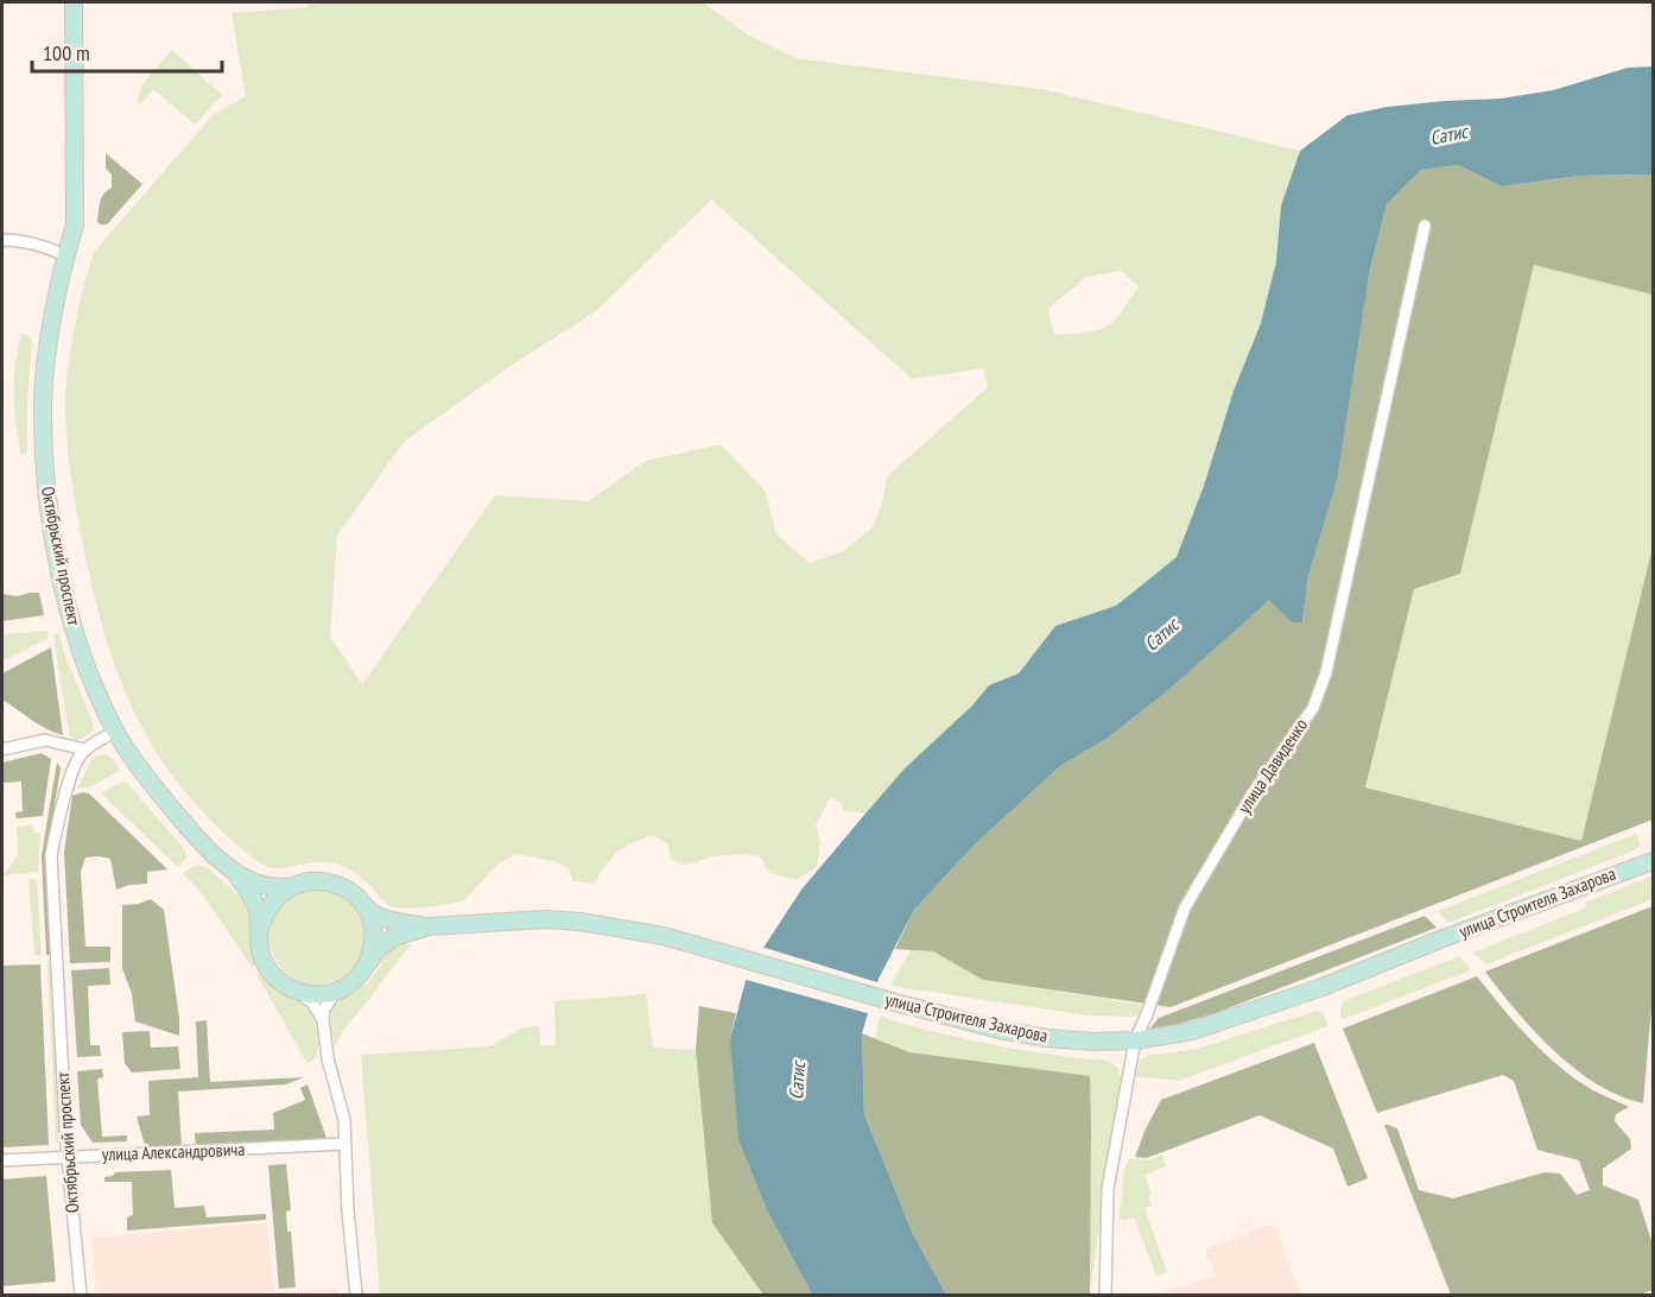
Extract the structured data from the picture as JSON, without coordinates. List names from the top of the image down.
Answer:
{
  "streets": {
    "street": [
      "Октябрьский проспект",
      "улица Давиденко",
      "улица Строителя Захарова",
      "улица Александровича"
    ]
  },
  "crossings": [
    ["Октябрьский проспект", "улица Александровича"],
    ["улица Давиденко", "улица Строителя Захарова"]
  ],
  "water": ["Сатис"],
  "scale_bar": "100 m"
}
